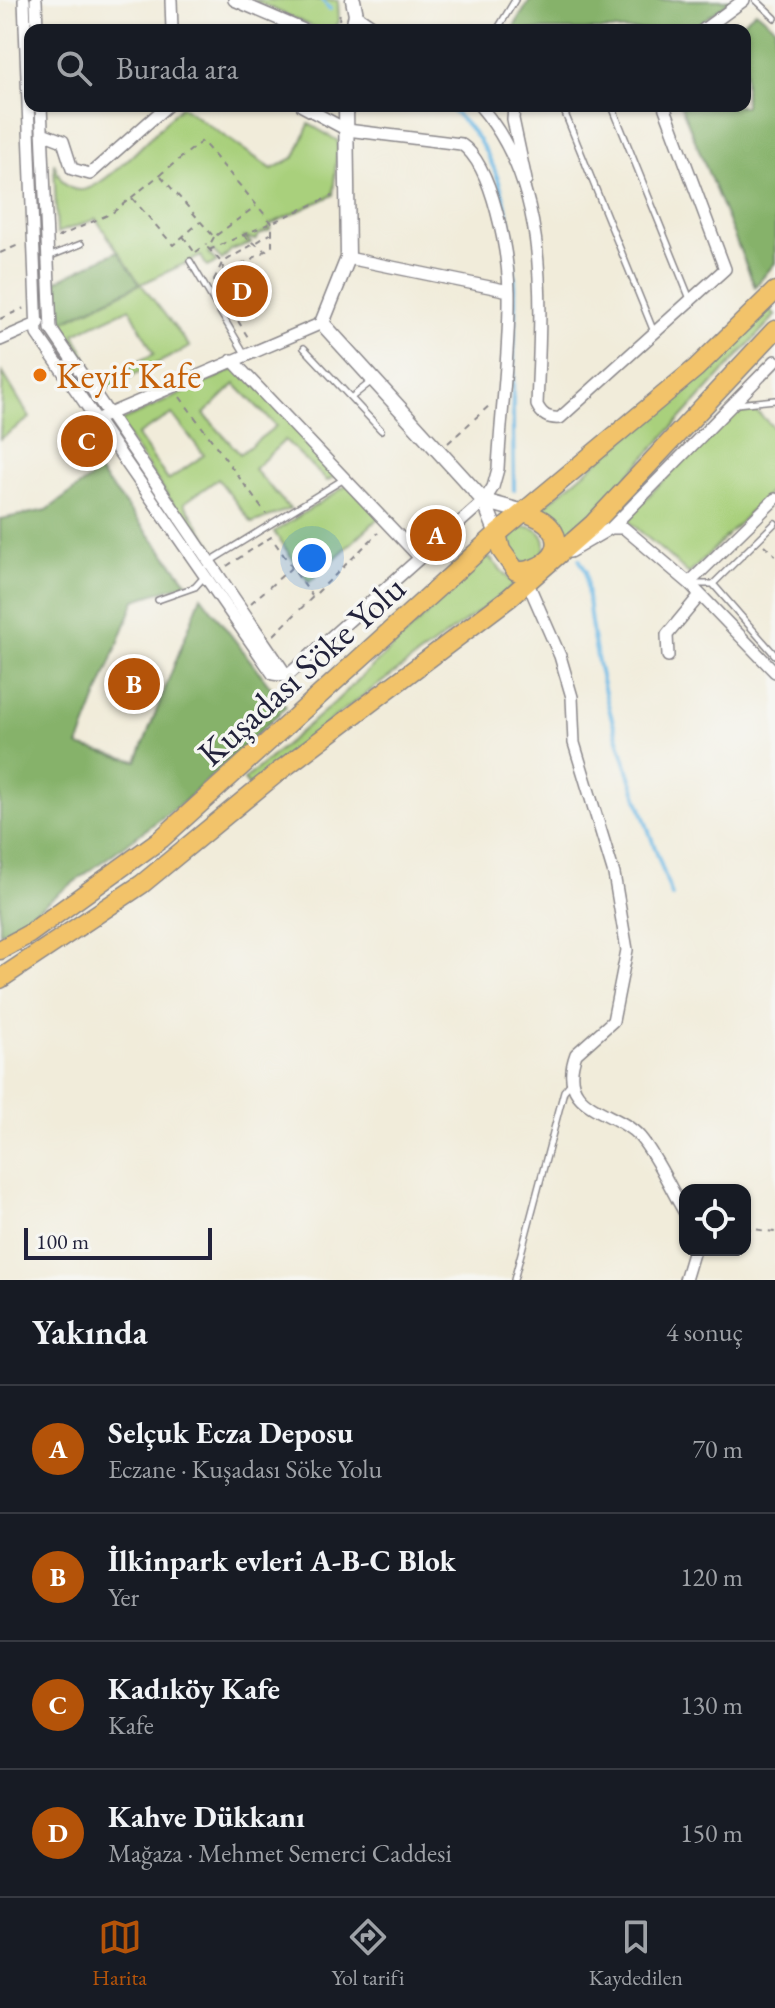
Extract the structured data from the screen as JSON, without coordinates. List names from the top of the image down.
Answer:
{
  "streets": {
    "highway": ["Kuşadası Söke Yolu"]
  },
  "places": ["Keyif Kafe"],
  "scale_bar": "100 m",
  "page": {
    "search": "Burada ara",
    "pins": [
      "D",
      "C",
      "A",
      "B"
    ],
    "scale": "100 m",
    "heading": ["Yakında", "4 sonuç"],
    "list": [
      {
        "mark": "A",
        "name": "Selçuk Ecza Deposu",
        "note": "Eczane · Kuşadası Söke Yolu",
        "value": "70 m"
      },
      {
        "mark": "B",
        "name": "İlkinpark evleri A-B-C Blok",
        "note": "Yer",
        "value": "120 m"
      },
      {
        "mark": "C",
        "name": "Kadıköy Kafe",
        "note": "Kafe",
        "value": "130 m"
      },
      {
        "mark": "D",
        "name": "Kahve Dükkanı",
        "note": "Mağaza · Mehmet Semerci Caddesi",
        "value": "150 m"
      }
    ],
    "nav": ["Harita", "Yol tarifi", "Kaydedilen"]
  }
}
